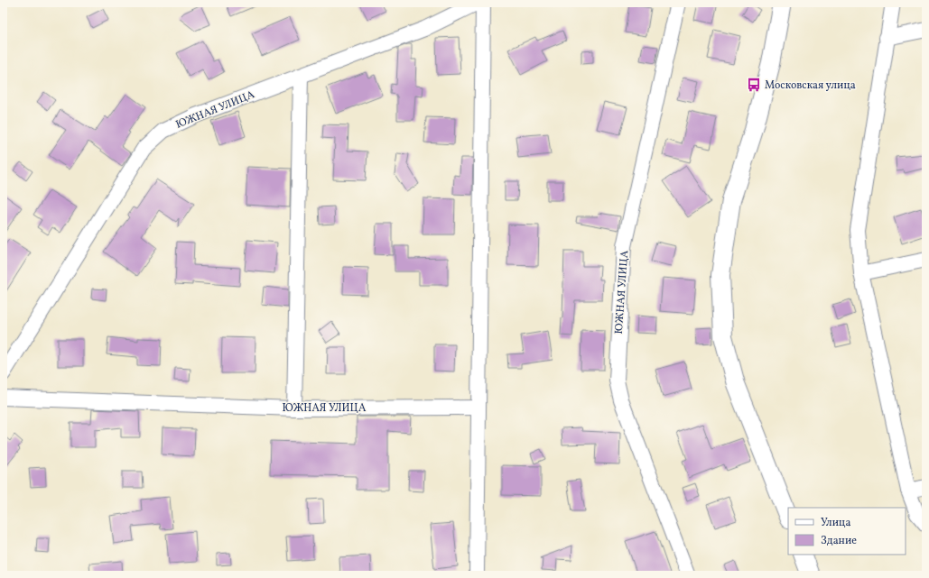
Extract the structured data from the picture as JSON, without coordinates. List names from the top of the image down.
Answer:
{
  "streets": {
    "street": ["ЮЖНАЯ УЛИЦА"]
  },
  "places": {
    "bus stop": ["Московская улица"]
  },
  "legend": ["Улица", "Здание"]
}
